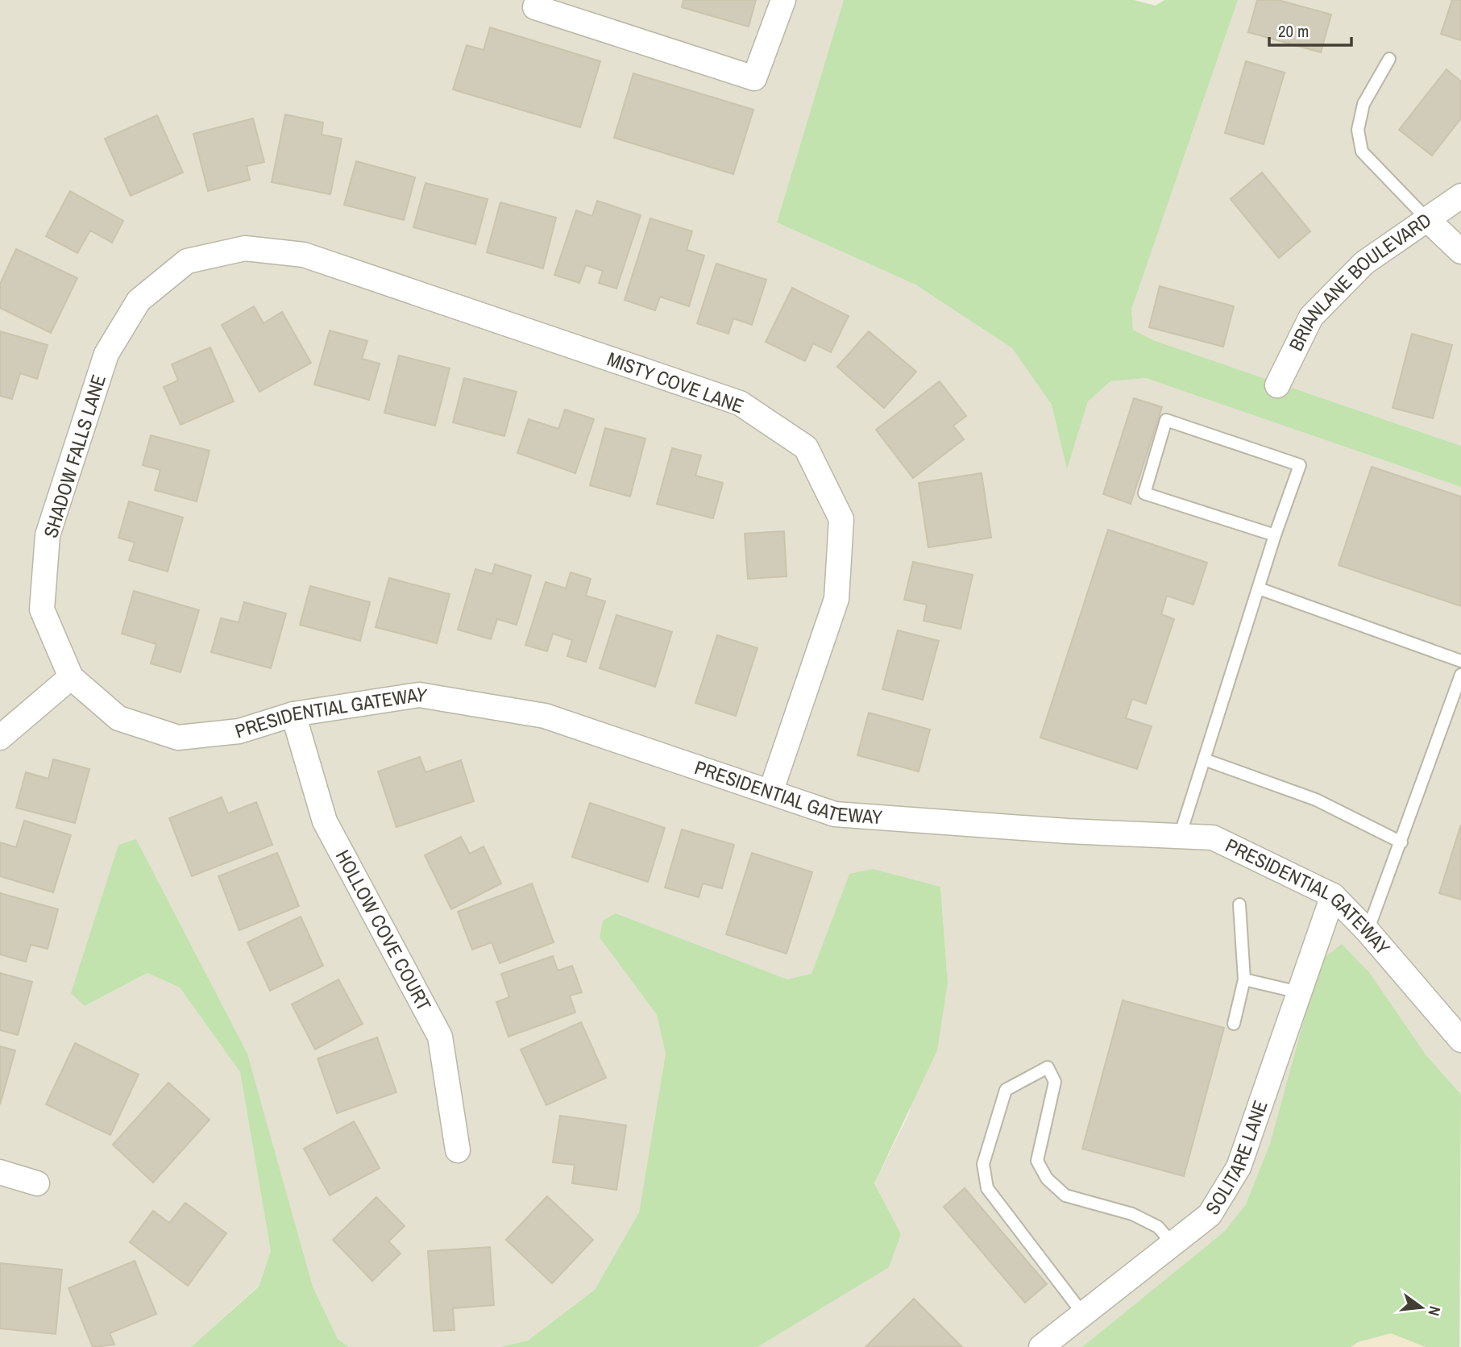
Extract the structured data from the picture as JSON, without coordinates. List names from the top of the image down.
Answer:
{
  "streets": {
    "street": [
      "BRIANLANE BOULEVARD",
      "MISTY COVE LANE",
      "SHADOW FALLS LANE",
      "PRESIDENTIAL GATEWAY",
      "HOLLOW COVE COURT",
      "SOLITARE LANE"
    ]
  },
  "crossings": [
    ["MISTY COVE LANE", "SHADOW FALLS LANE"],
    ["MISTY COVE LANE", "PRESIDENTIAL GATEWAY"],
    ["SHADOW FALLS LANE", "PRESIDENTIAL GATEWAY"],
    ["PRESIDENTIAL GATEWAY", "HOLLOW COVE COURT"],
    ["PRESIDENTIAL GATEWAY", "SOLITARE LANE"]
  ],
  "scale_bar": "20 m",
  "north": "right"
}
